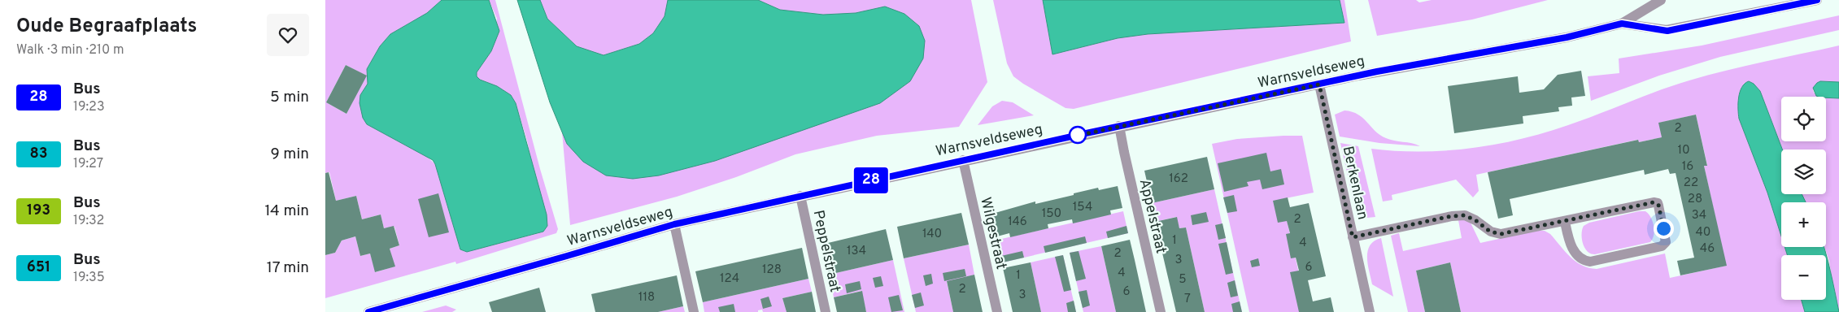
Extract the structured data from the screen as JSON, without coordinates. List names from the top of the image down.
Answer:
{
  "streets": {
    "street": [
      "Warnsveldseweg",
      "Berkenlaan",
      "Appelstraat",
      "Wilgestraat",
      "Peppelstraat"
    ]
  },
  "crossings": [
    ["Warnsveldseweg", "Berkenlaan"],
    ["Warnsveldseweg", "Appelstraat"],
    ["Warnsveldseweg", "Wilgestraat"],
    ["Warnsveldseweg", "Peppelstraat"]
  ],
  "lines": ["bus line 28"],
  "house_numbers": [
    "2",
    "10",
    "16",
    "162",
    "22",
    "28",
    "154",
    "150",
    "34",
    "2",
    "146",
    "40",
    "140",
    "1",
    "4",
    "46",
    "134",
    "2",
    "3",
    "6",
    "128",
    "4",
    "1",
    "124",
    "5",
    "2",
    "6",
    "3",
    "118",
    "7"
  ],
  "page": {
    "heading": ["Oude Begraafplaats", "Walk · 3 min · 210 m"],
    "on_map": "28",
    "list": [
      {
        "mark": "28",
        "name": "Bus",
        "note": "19:23",
        "value": "5 min"
      },
      {
        "mark": "83",
        "name": "Bus",
        "note": "19:27",
        "value": "9 min"
      },
      {
        "mark": "193",
        "name": "Bus",
        "note": "19:32",
        "value": "14 min"
      },
      {
        "mark": "651",
        "name": "Bus",
        "note": "19:35",
        "value": "17 min"
      }
    ],
    "map_buttons": ["+", "−"]
  }
}
